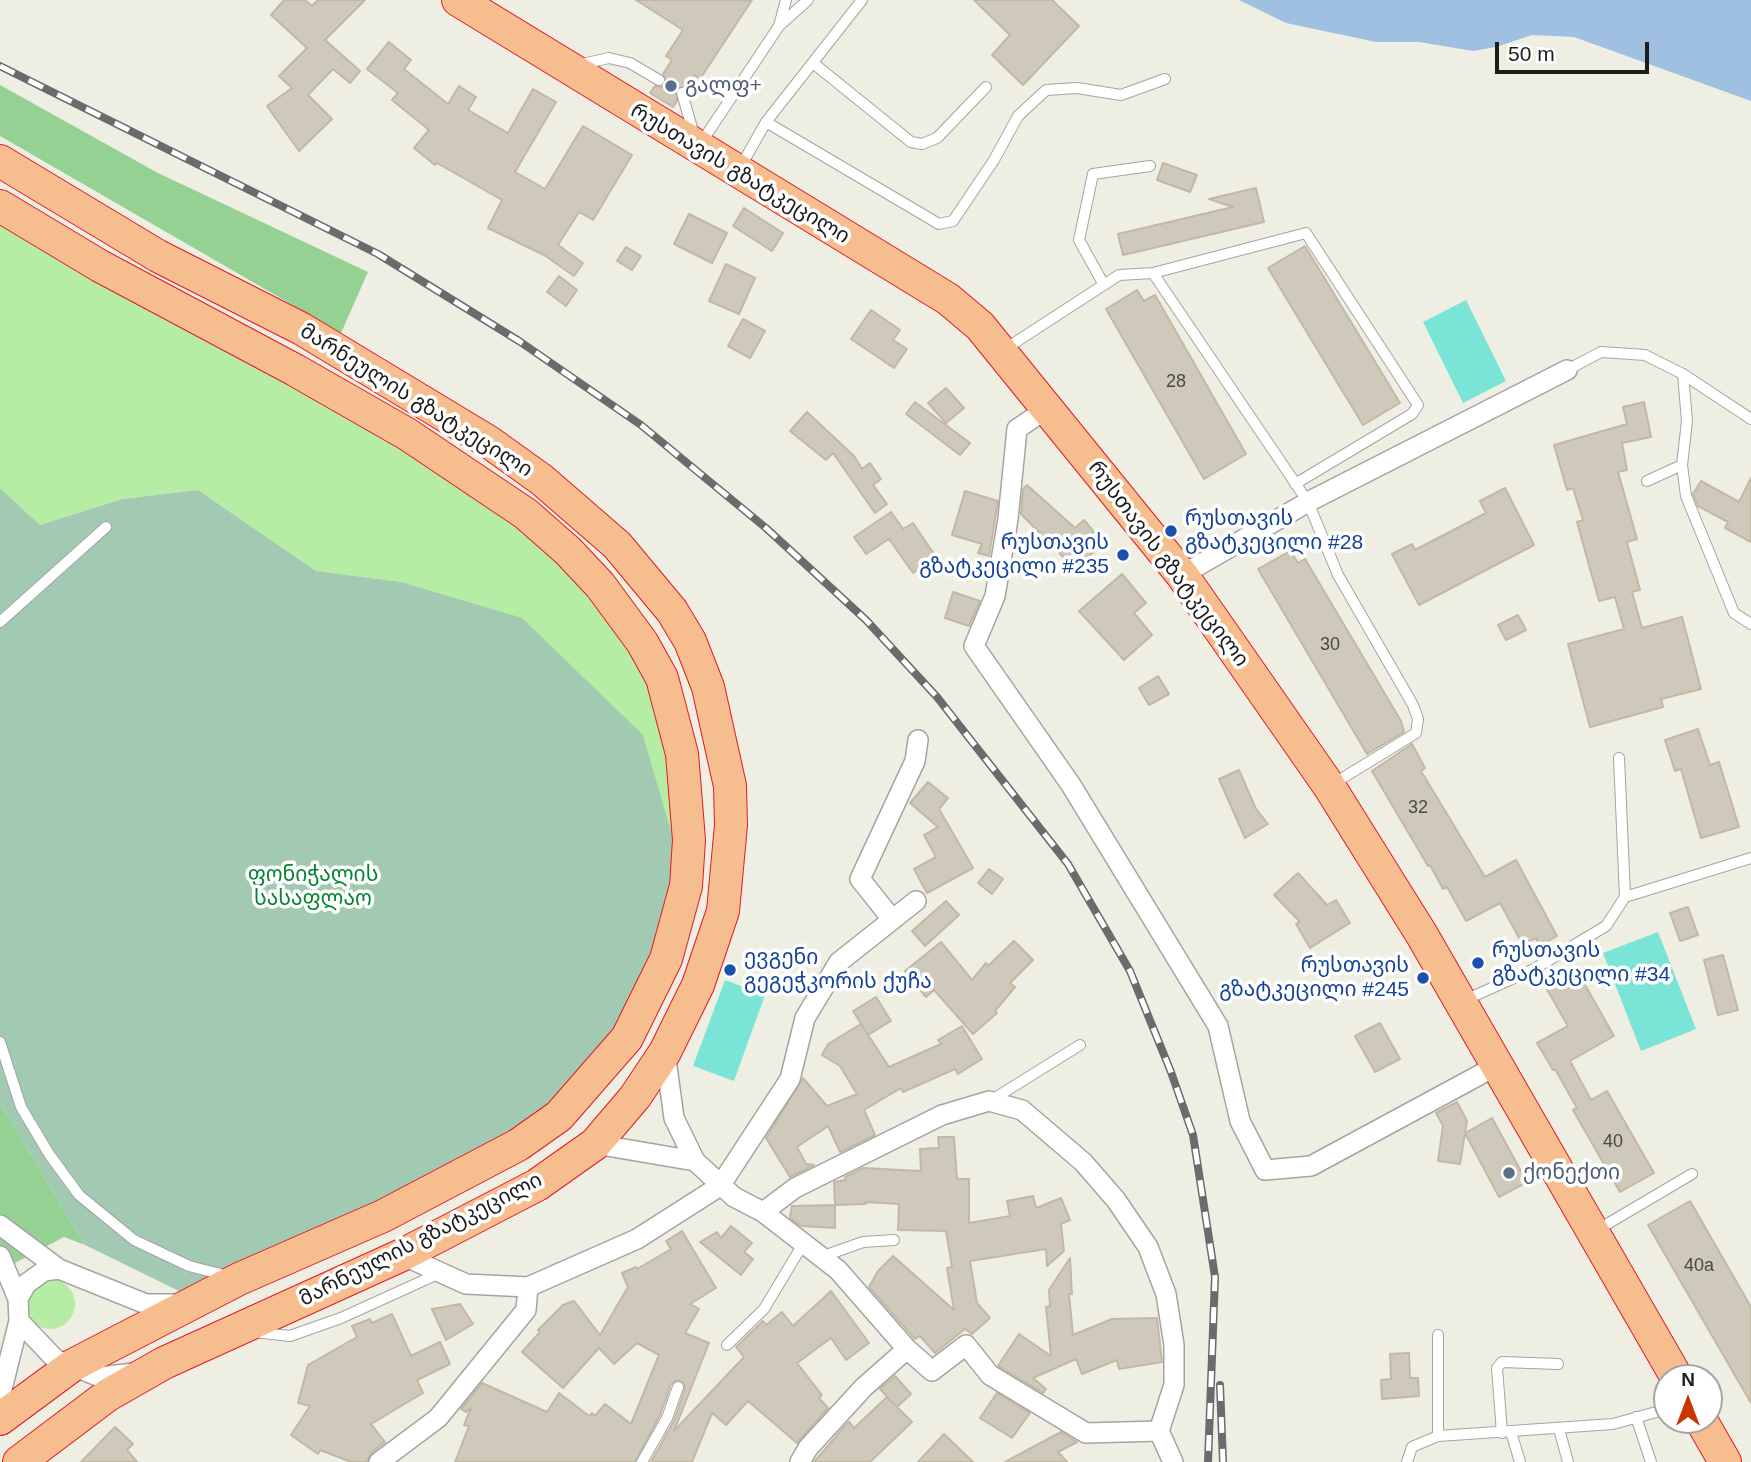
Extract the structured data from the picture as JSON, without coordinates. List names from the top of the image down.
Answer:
{
  "streets": {
    "highway": ["რუსთავის გზატკეცილი", "მარნეულის გზატკეცილი"]
  },
  "parks": ["ფონიჭალის სასაფლაო"],
  "places": [
    "გალფ+",
    "რუსთავის გზატკეცილი #28",
    "რუსთავის გზატკეცილი #235",
    "რუსთავის გზატკეცილი #34",
    "ევგენი გეგეჭკორის ქუჩა",
    "რუსთავის გზატკეცილი #245",
    "ქონექთი"
  ],
  "house_numbers": [
    "28",
    "30",
    "32",
    "40",
    "40a"
  ],
  "scale_bar": "50 m",
  "north": "top"
}
